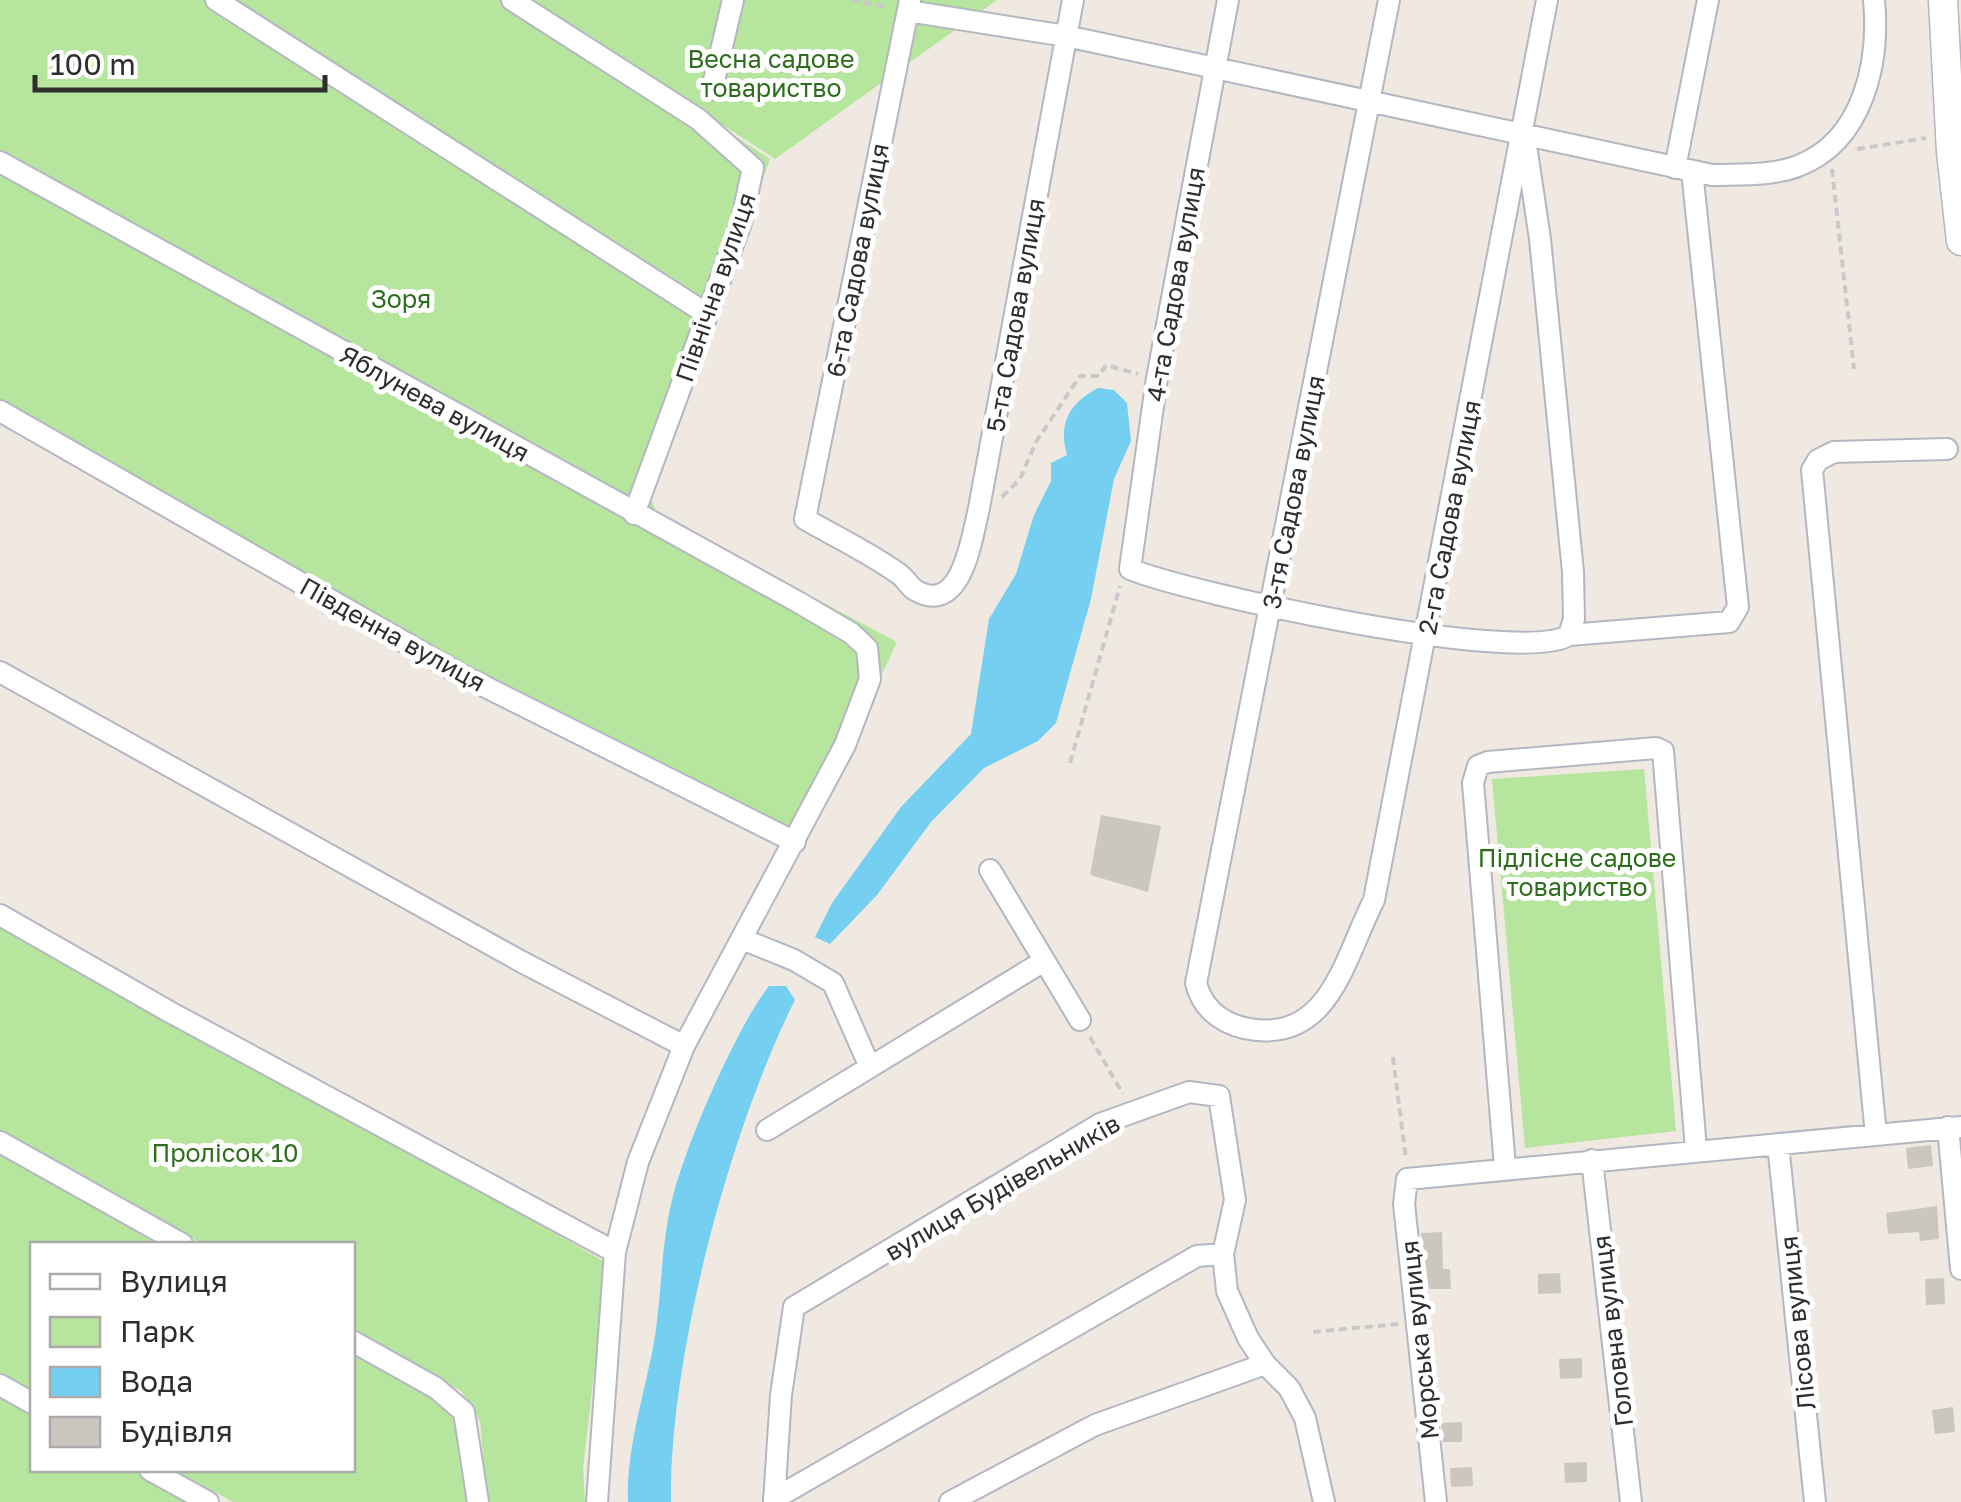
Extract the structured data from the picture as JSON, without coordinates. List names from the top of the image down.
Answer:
{
  "streets": {
    "street": [
      "6-та Садова вулиця",
      "4-та Садова вулиця",
      "Північна вулиця",
      "5-та Садова вулиця",
      "Яблунева вулиця",
      "3-тя Садова вулиця",
      "2-га Садова вулиця",
      "Південна вулиця",
      "вулиця Будівельників",
      "Лісова вулиця",
      "Головна вулиця",
      "Морська вулиця"
    ]
  },
  "crossings": [
    ["6-та Садова вулиця", "5-та Садова вулиця"],
    ["Північна вулиця", "Яблунева вулиця"],
    ["Яблунева вулиця", "Південна вулиця"],
    ["3-тя Садова вулиця", "2-га Садова вулиця"]
  ],
  "parks": [
    "Весна садове товариство",
    "Зоря",
    "Підлісне садове товариство",
    "Пролісок 10"
  ],
  "legend": [
    "Вулиця",
    "Парк",
    "Вода",
    "Будівля"
  ],
  "scale_bar": "100 m"
}
